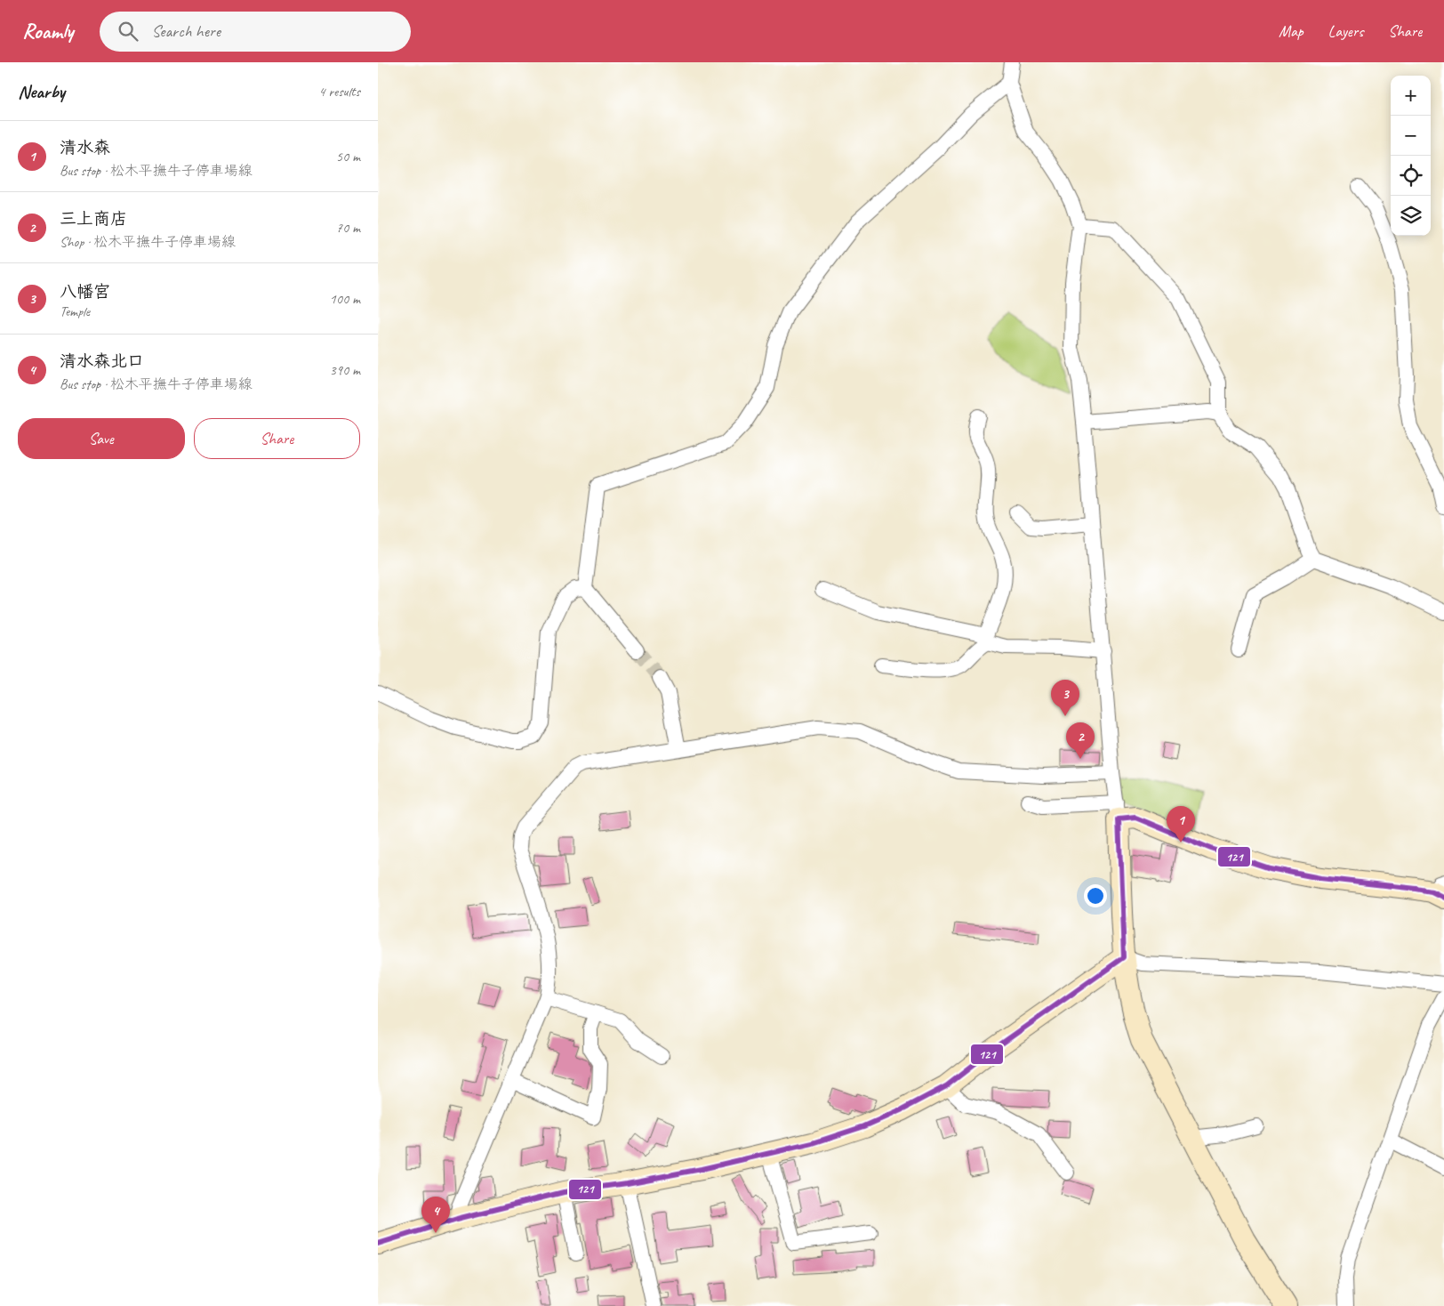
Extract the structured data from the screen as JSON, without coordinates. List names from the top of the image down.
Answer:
{
  "lines": ["transit line 121"],
  "page": {
    "header": "Roamly",
    "search": "Search here",
    "nav": ["Map", "Layers", "Share"],
    "heading": ["Nearby", "4 results"],
    "map_buttons": ["+", "−"],
    "list": [
      {
        "mark": "1",
        "name": "清水森",
        "note": "Bus stop · 松木平撫牛子停車場線",
        "value": "50 m"
      },
      {
        "mark": "2",
        "name": "三上商店",
        "note": "Shop · 松木平撫牛子停車場線",
        "value": "70 m"
      },
      {
        "mark": "3",
        "name": "八幡宮",
        "note": "Temple",
        "value": "100 m"
      },
      {
        "mark": "4",
        "name": "清水森北口",
        "note": "Bus stop · 松木平撫牛子停車場線",
        "value": "390 m"
      }
    ],
    "buttons": ["Save", "Share"],
    "pins": [
      "3",
      "2",
      "1",
      "4"
    ]
  }
}
